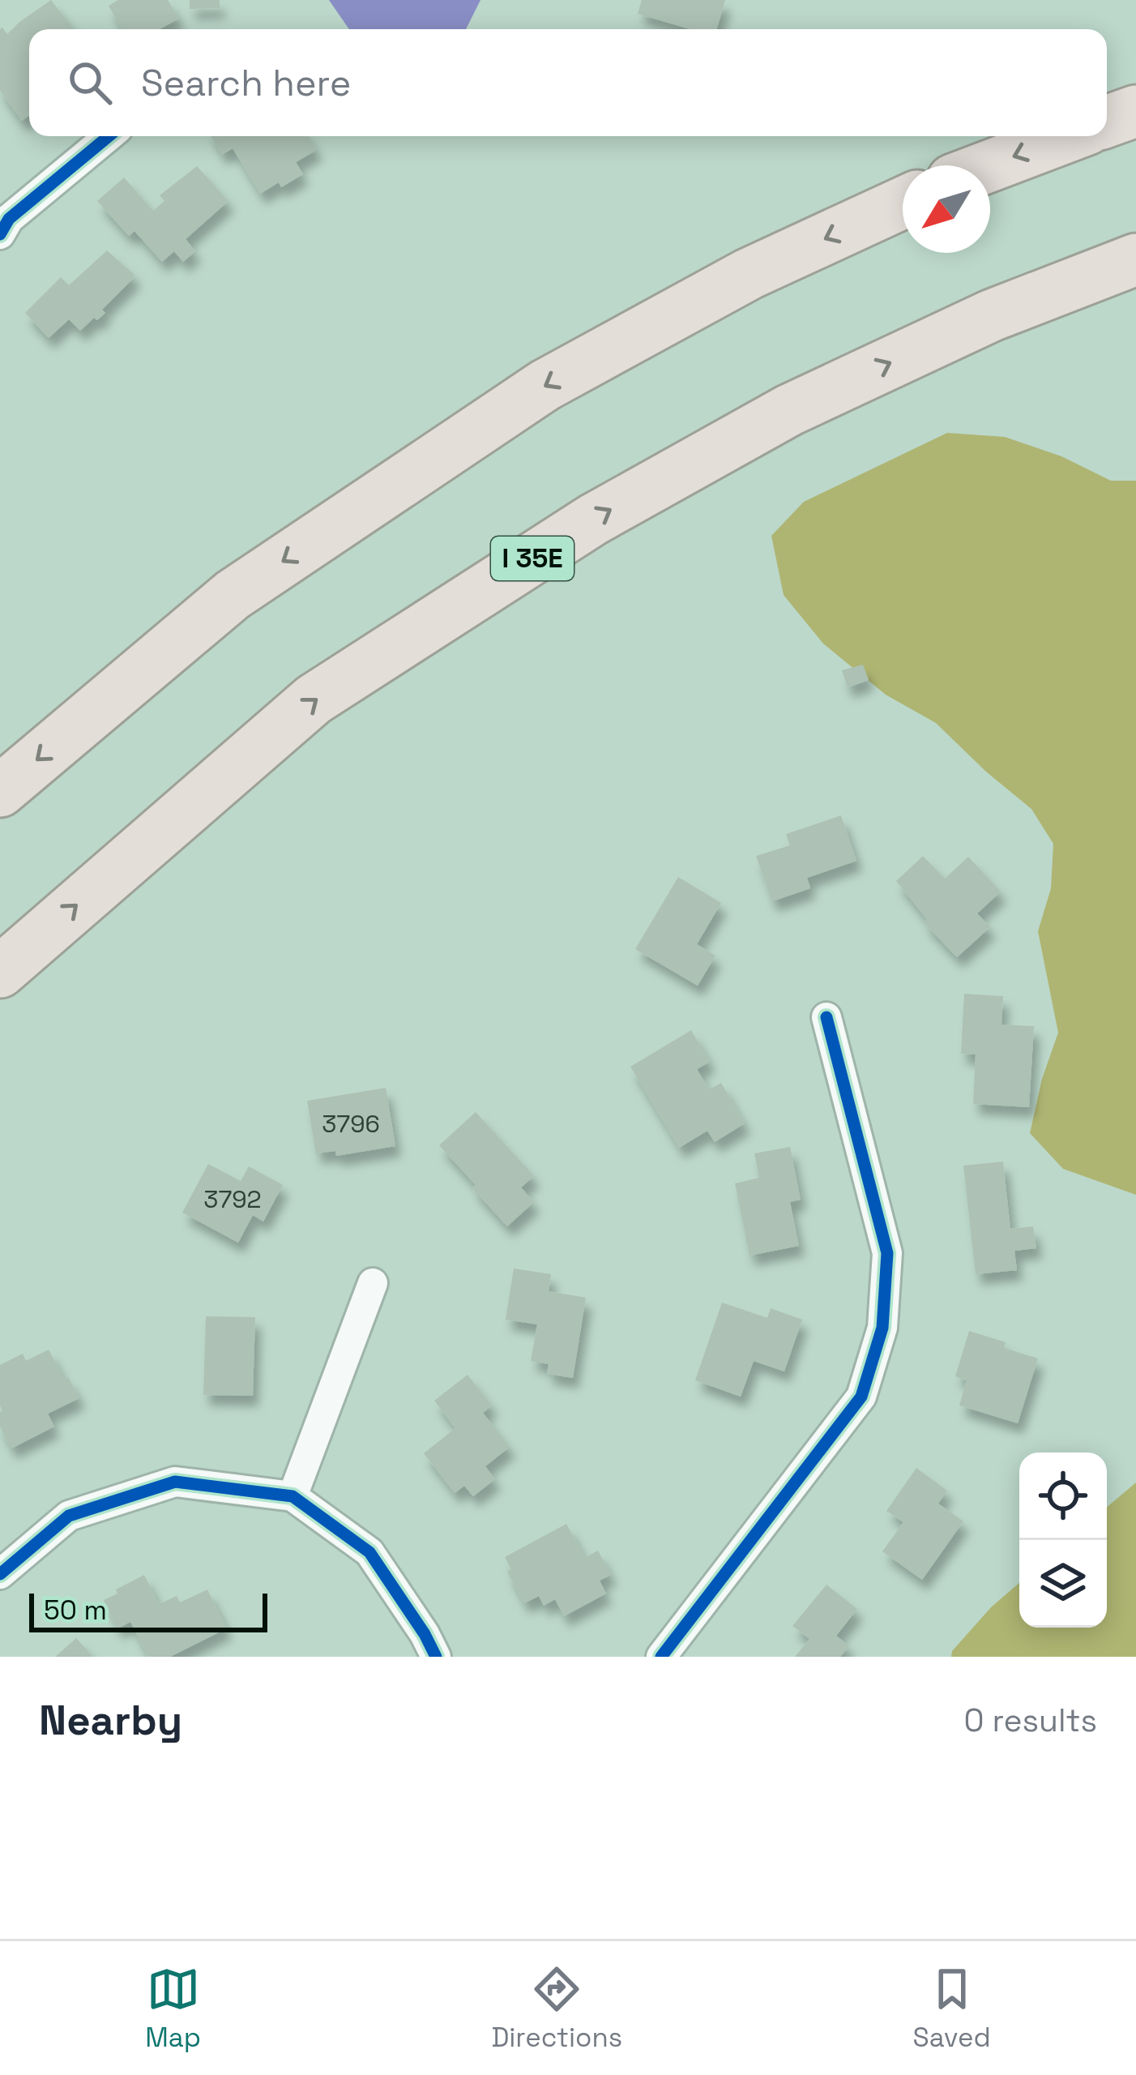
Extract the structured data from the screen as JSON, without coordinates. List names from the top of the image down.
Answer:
{
  "streets": {
    "highway": ["I 35E"]
  },
  "house_numbers": ["3796", "3792"],
  "scale_bar": "50 m",
  "north": "bottom left",
  "page": {
    "search": "Search here",
    "scale": "50 m",
    "heading": ["Nearby", "0 results"],
    "nav": ["Map", "Directions", "Saved"]
  }
}
